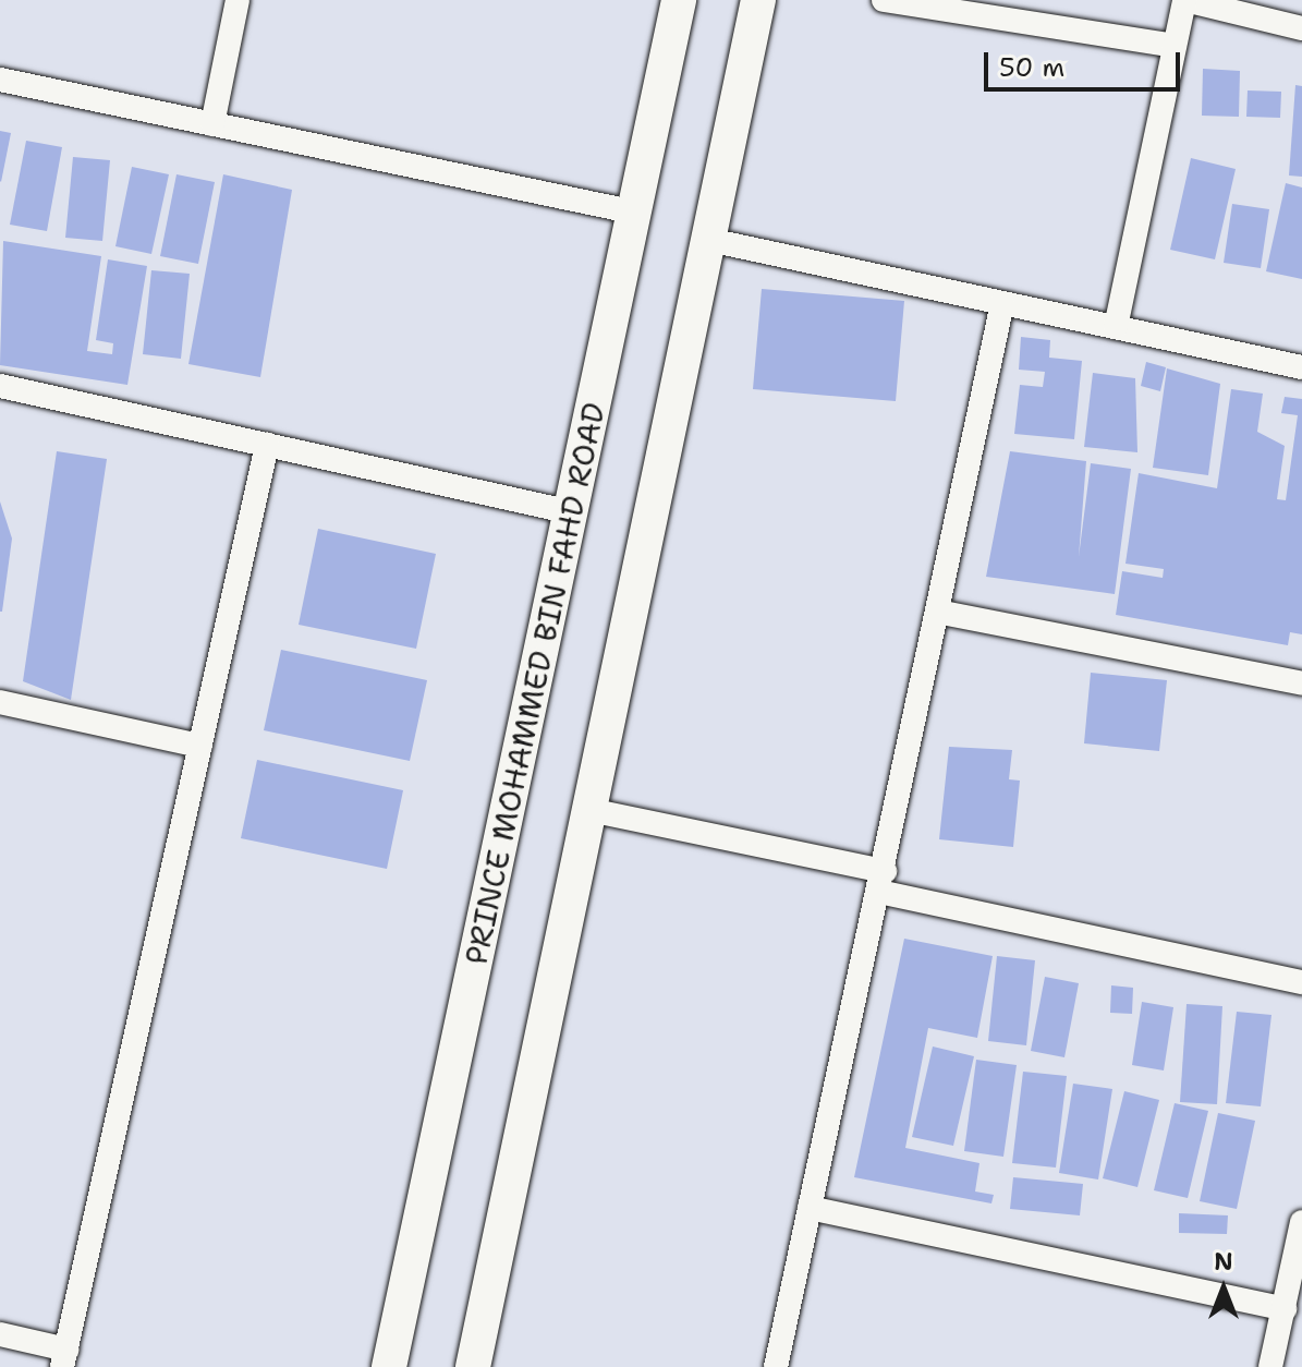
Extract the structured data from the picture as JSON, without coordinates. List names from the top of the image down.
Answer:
{
  "streets": {
    "street": ["PRINCE MOHAMMED BIN FAHD ROAD"]
  },
  "scale_bar": "50 m",
  "north": "top"
}
